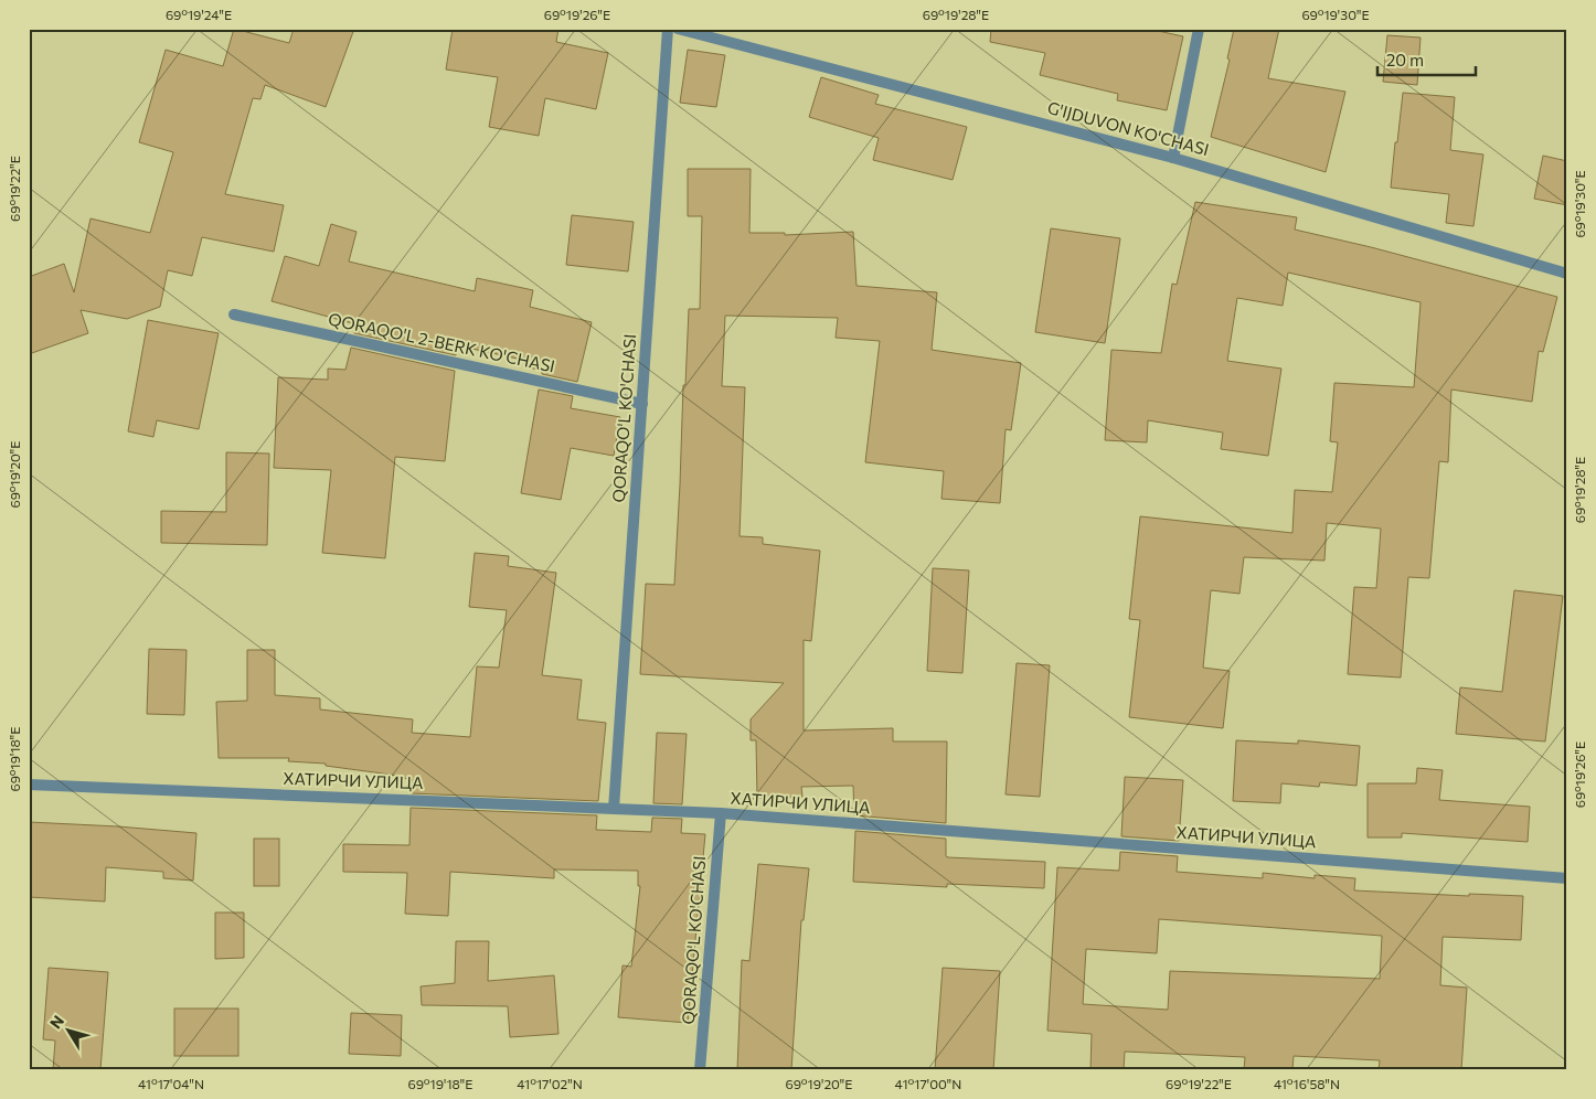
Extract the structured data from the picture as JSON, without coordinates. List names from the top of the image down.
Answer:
{
  "streets": {
    "street": [
      "G'IJDUVON KO'CHASI",
      "QORAQO'L 2-BERK KO'CHASI",
      "QORAQO'L KO'CHASI",
      "ХАТИРЧИ УЛИЦА"
    ]
  },
  "crossings": [
    ["QORAQO'L 2-BERK KO'CHASI", "QORAQO'L KO'CHASI"],
    ["QORAQO'L KO'CHASI", "ХАТИРЧИ УЛИЦА"]
  ],
  "scale_bar": "20 m",
  "north": "top left",
  "coordinates": [
    "69°19'24\"E",
    "69°19'26\"E",
    "69°19'28\"E",
    "69°19'30\"E",
    "69°19'22\"E",
    "69°19'20\"E",
    "69°19'18\"E",
    "41°17'04\"N",
    "41°17'02\"N",
    "41°17'00\"N",
    "41°16'58\"N"
  ]
}
